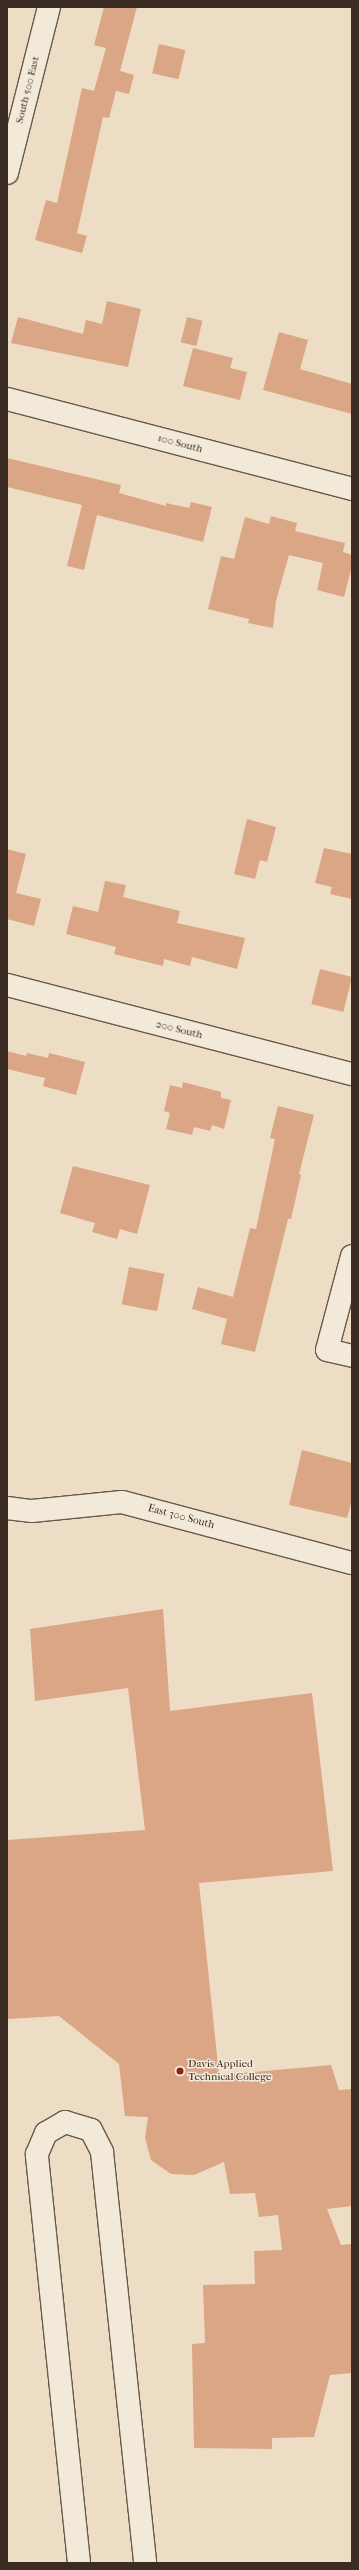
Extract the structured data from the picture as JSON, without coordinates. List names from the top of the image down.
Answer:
{
  "streets": {
    "street": [
      "South 500 East",
      "100 South",
      "200 South",
      "East 300 South"
    ]
  },
  "places": ["Davis Applied Technical College"]
}
